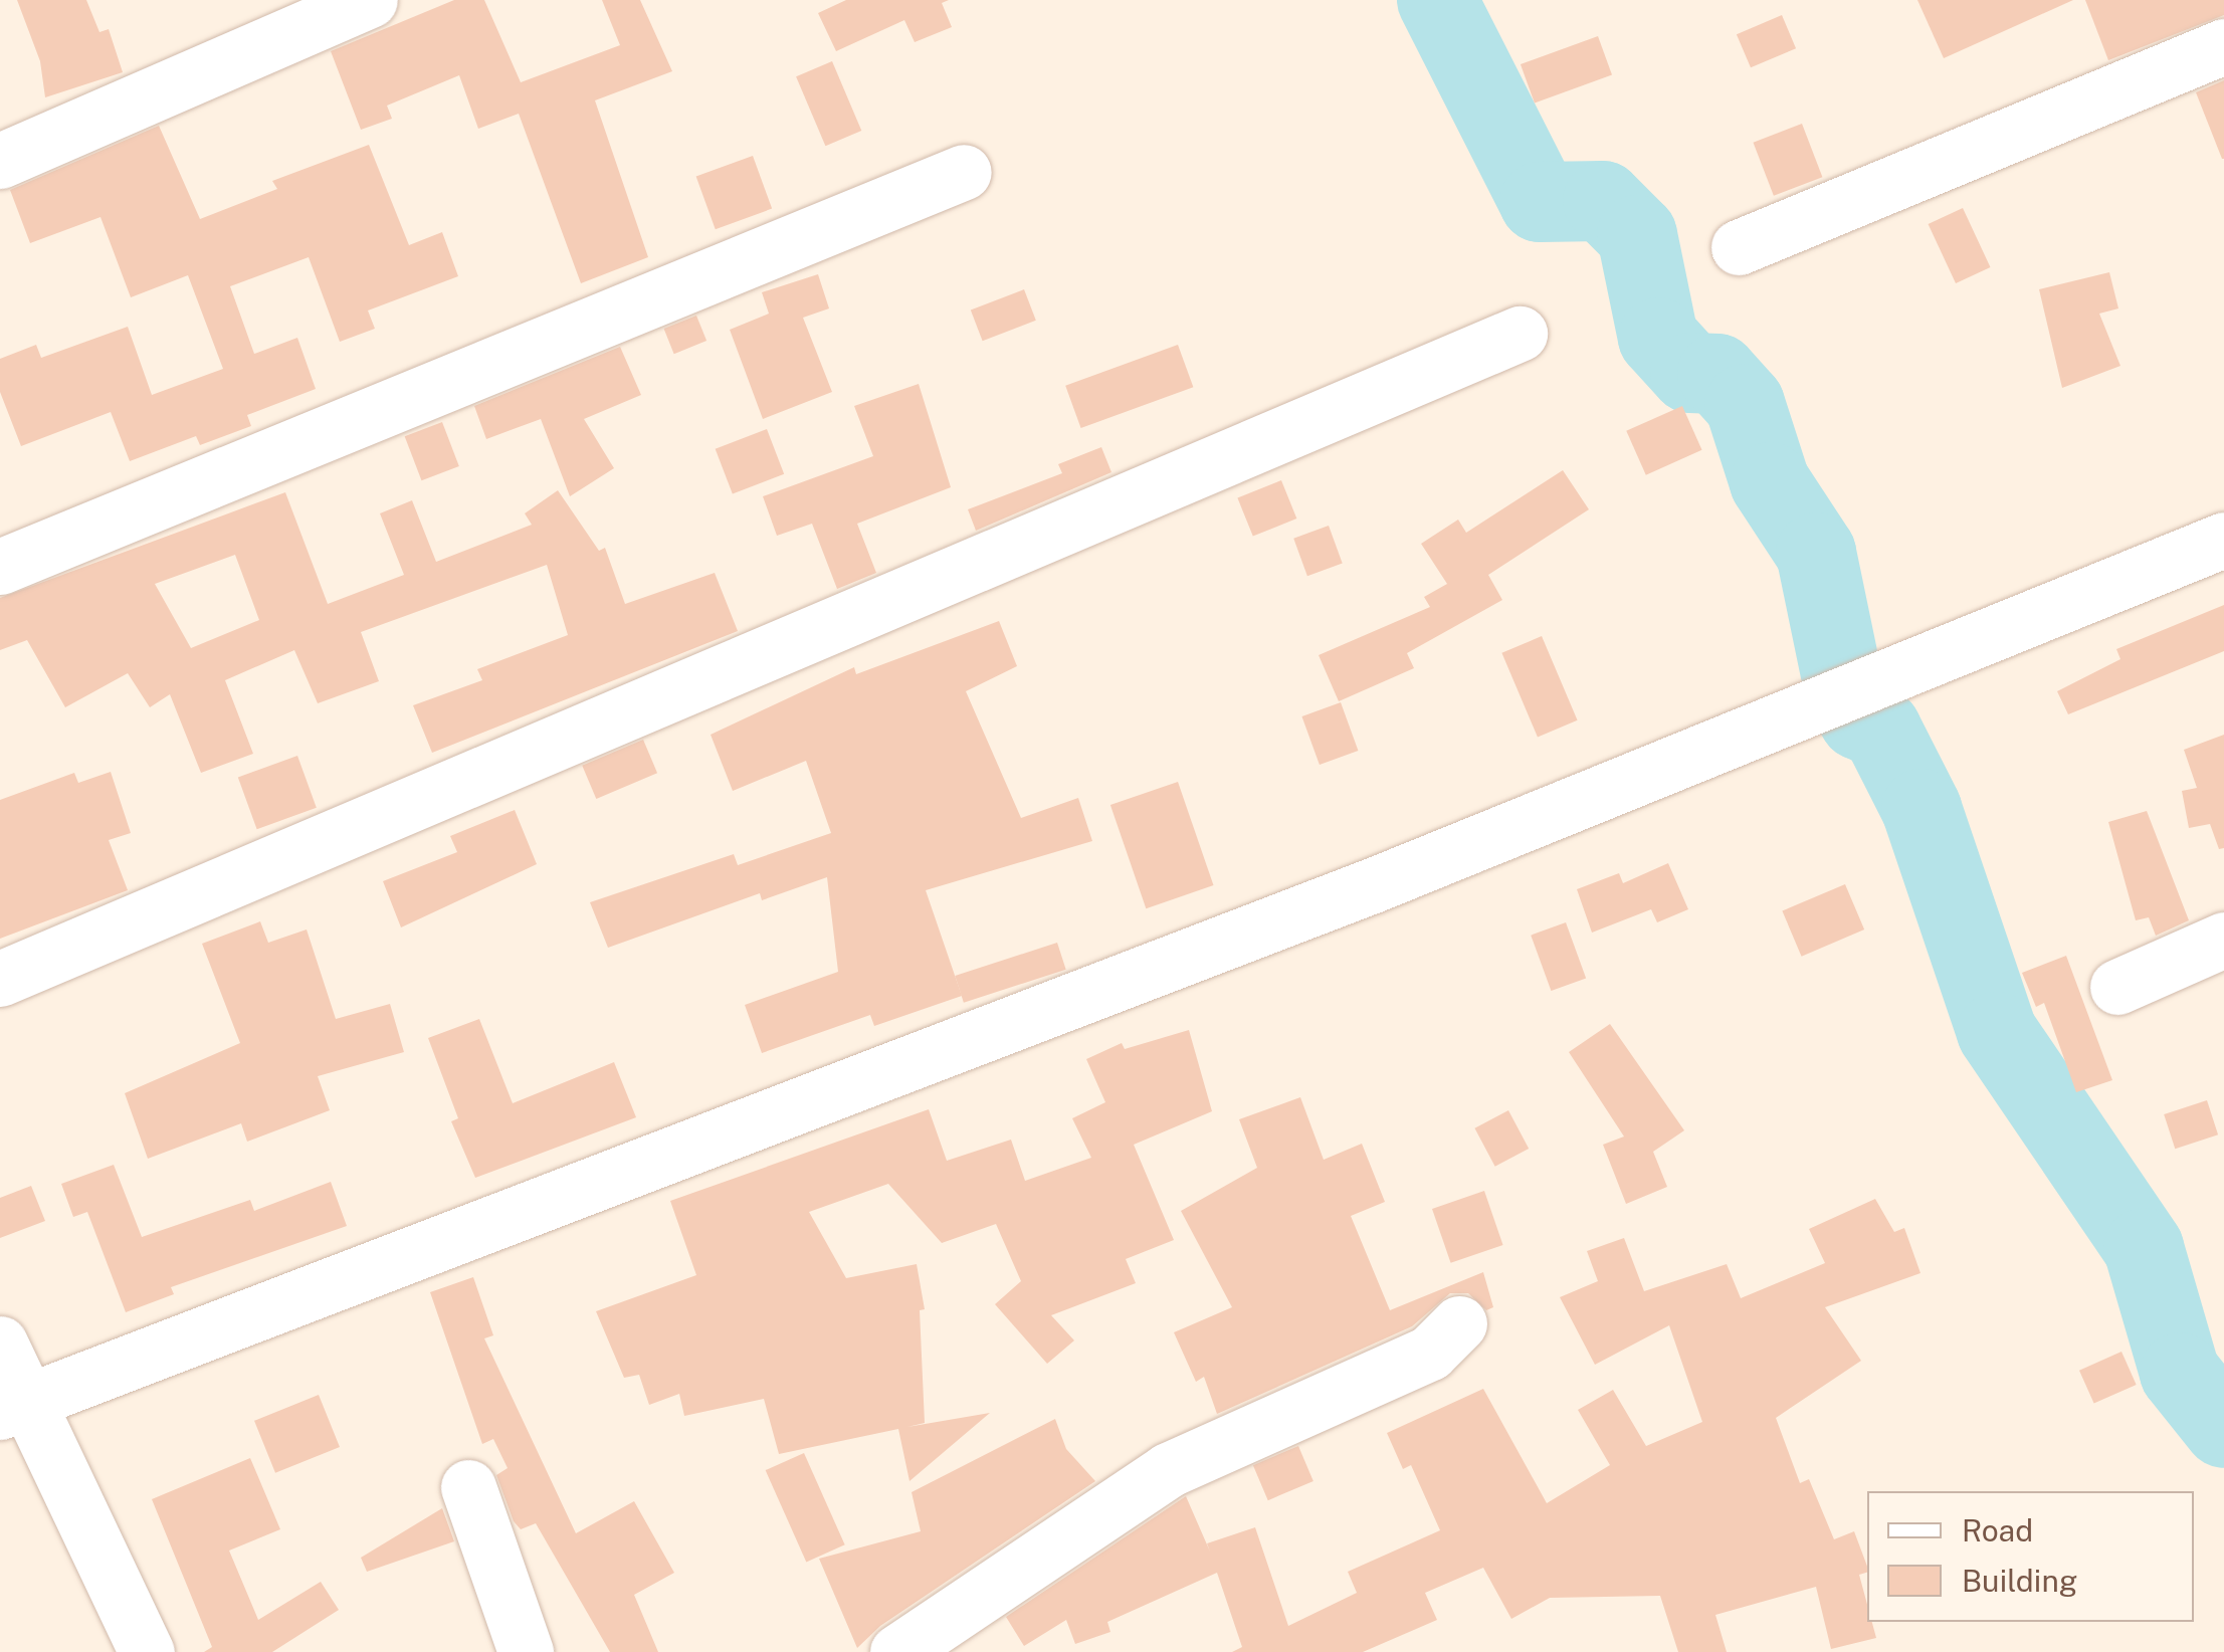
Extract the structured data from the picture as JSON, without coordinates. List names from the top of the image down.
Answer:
{
  "legend": ["Road", "Building"]
}
